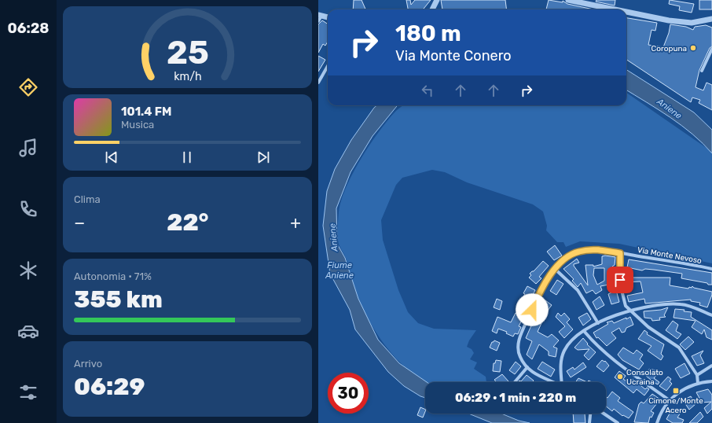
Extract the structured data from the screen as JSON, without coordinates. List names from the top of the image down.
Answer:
{
  "streets": {
    "street": ["Via Monte Nevoso"]
  },
  "water": ["Aniene", "Fiume Aniene"],
  "places": {
    "other": ["Coropuna", "Consolato Ucraina"],
    "transit": ["Cimone/Monte Acero"]
  },
  "page": {
    "tabs": "06:28",
    "turn": ["180 m", "Via Monte Conero"],
    "song": ["101.4 FM", "Musica"],
    "tile": [
      "Clima",
      ["Autonomia · 71%", "355 km"],
      ["Arrivo", "06:29"]
    ],
    "heat": ["−", "22°", "+"],
    "limit": "30",
    "trip": "06:29 · 1 min · 220 m",
    "gauge": ["25", "km/h"]
  }
}
